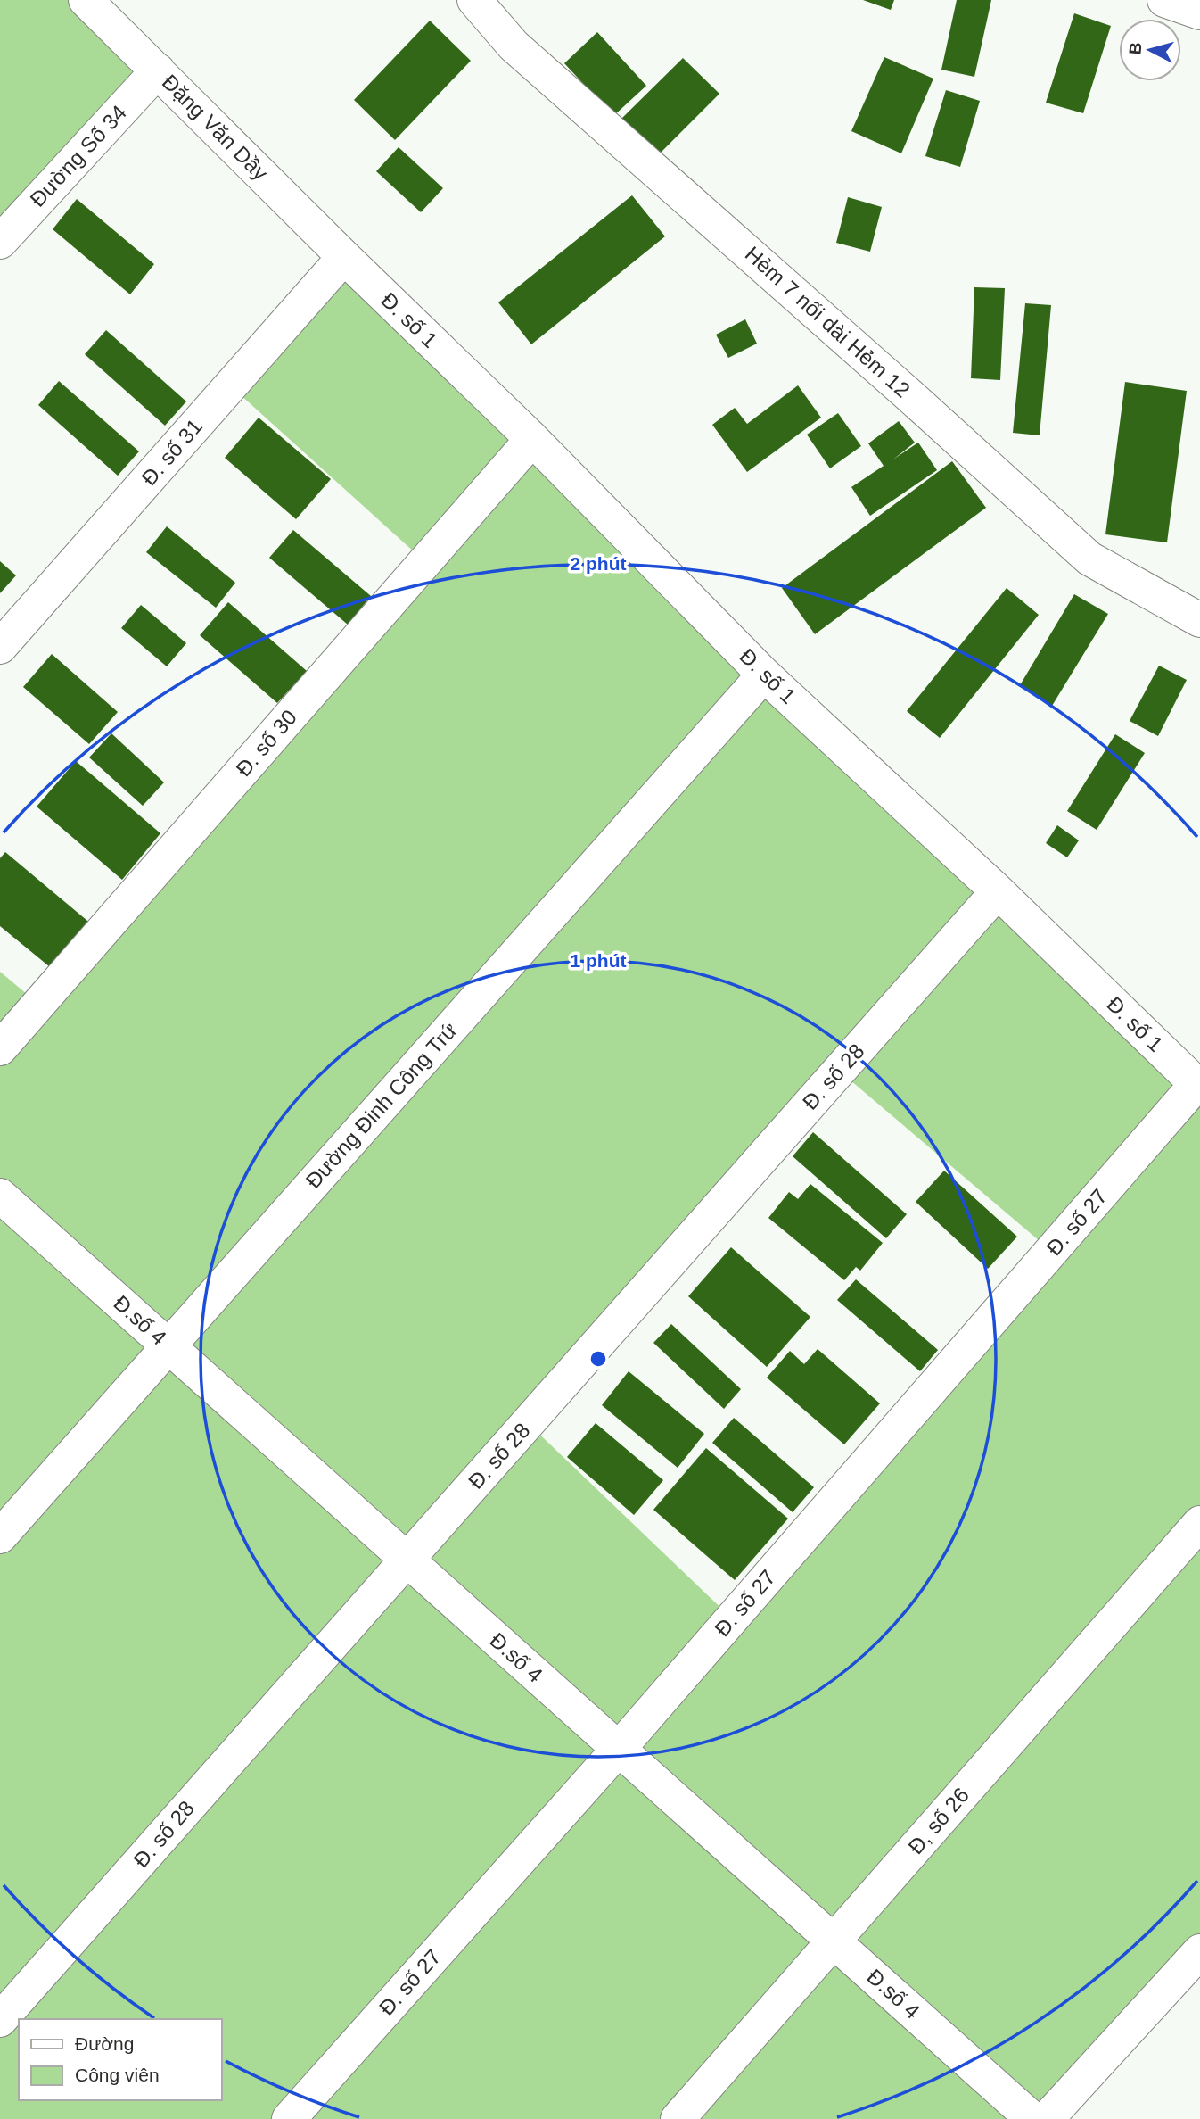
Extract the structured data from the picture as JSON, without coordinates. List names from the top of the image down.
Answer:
{
  "streets": {
    "street": [
      "Đặng Văn Dầy",
      "Đường Số 34",
      "Đ. số 1",
      "Hẻm 7 nối dài Hẻm 12",
      "Đ. số 31",
      "Đ. số 30",
      "Đ. số 28",
      "Đường Đinh Công Trứ",
      "Đ. số 27",
      "Đ.số 4",
      "Đ, số 26"
    ]
  },
  "crossings": [
    ["Đặng Văn Dầy", "Đường Số 34"],
    ["Đặng Văn Dầy", "Đ. số 1"],
    ["Đặng Văn Dầy", "Đ. số 31"],
    ["Đ. số 1", "Đ. số 31"],
    ["Đ. số 1", "Đ. số 30"],
    ["Đ. số 1", "Đ. số 28"],
    ["Đ. số 1", "Đường Đinh Công Trứ"],
    ["Đ. số 1", "Đ. số 27"],
    ["Đ. số 28", "Đ.số 4"],
    ["Đường Đinh Công Trứ", "Đ.số 4"],
    ["Đ. số 27", "Đ.số 4"],
    ["Đ.số 4", "Đ, số 26"]
  ],
  "legend": ["Đường", "Công viên"],
  "north": "left",
  "rings": ["2 phút", "1 phút"]
}
